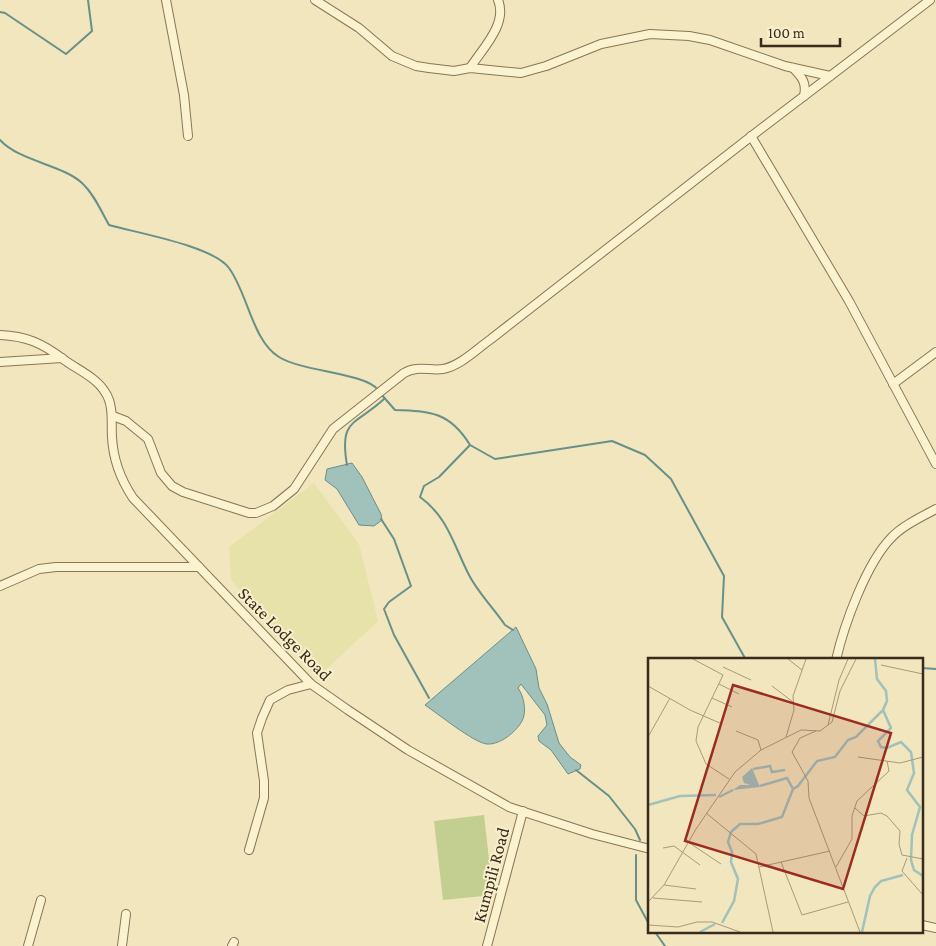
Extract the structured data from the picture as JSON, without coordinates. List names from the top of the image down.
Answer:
{
  "streets": {
    "street": ["State Lodge Road", "Kumpili Road"]
  },
  "crossings": [
    ["State Lodge Road", "Kumpili Road"]
  ],
  "scale_bar": "100 m"
}
